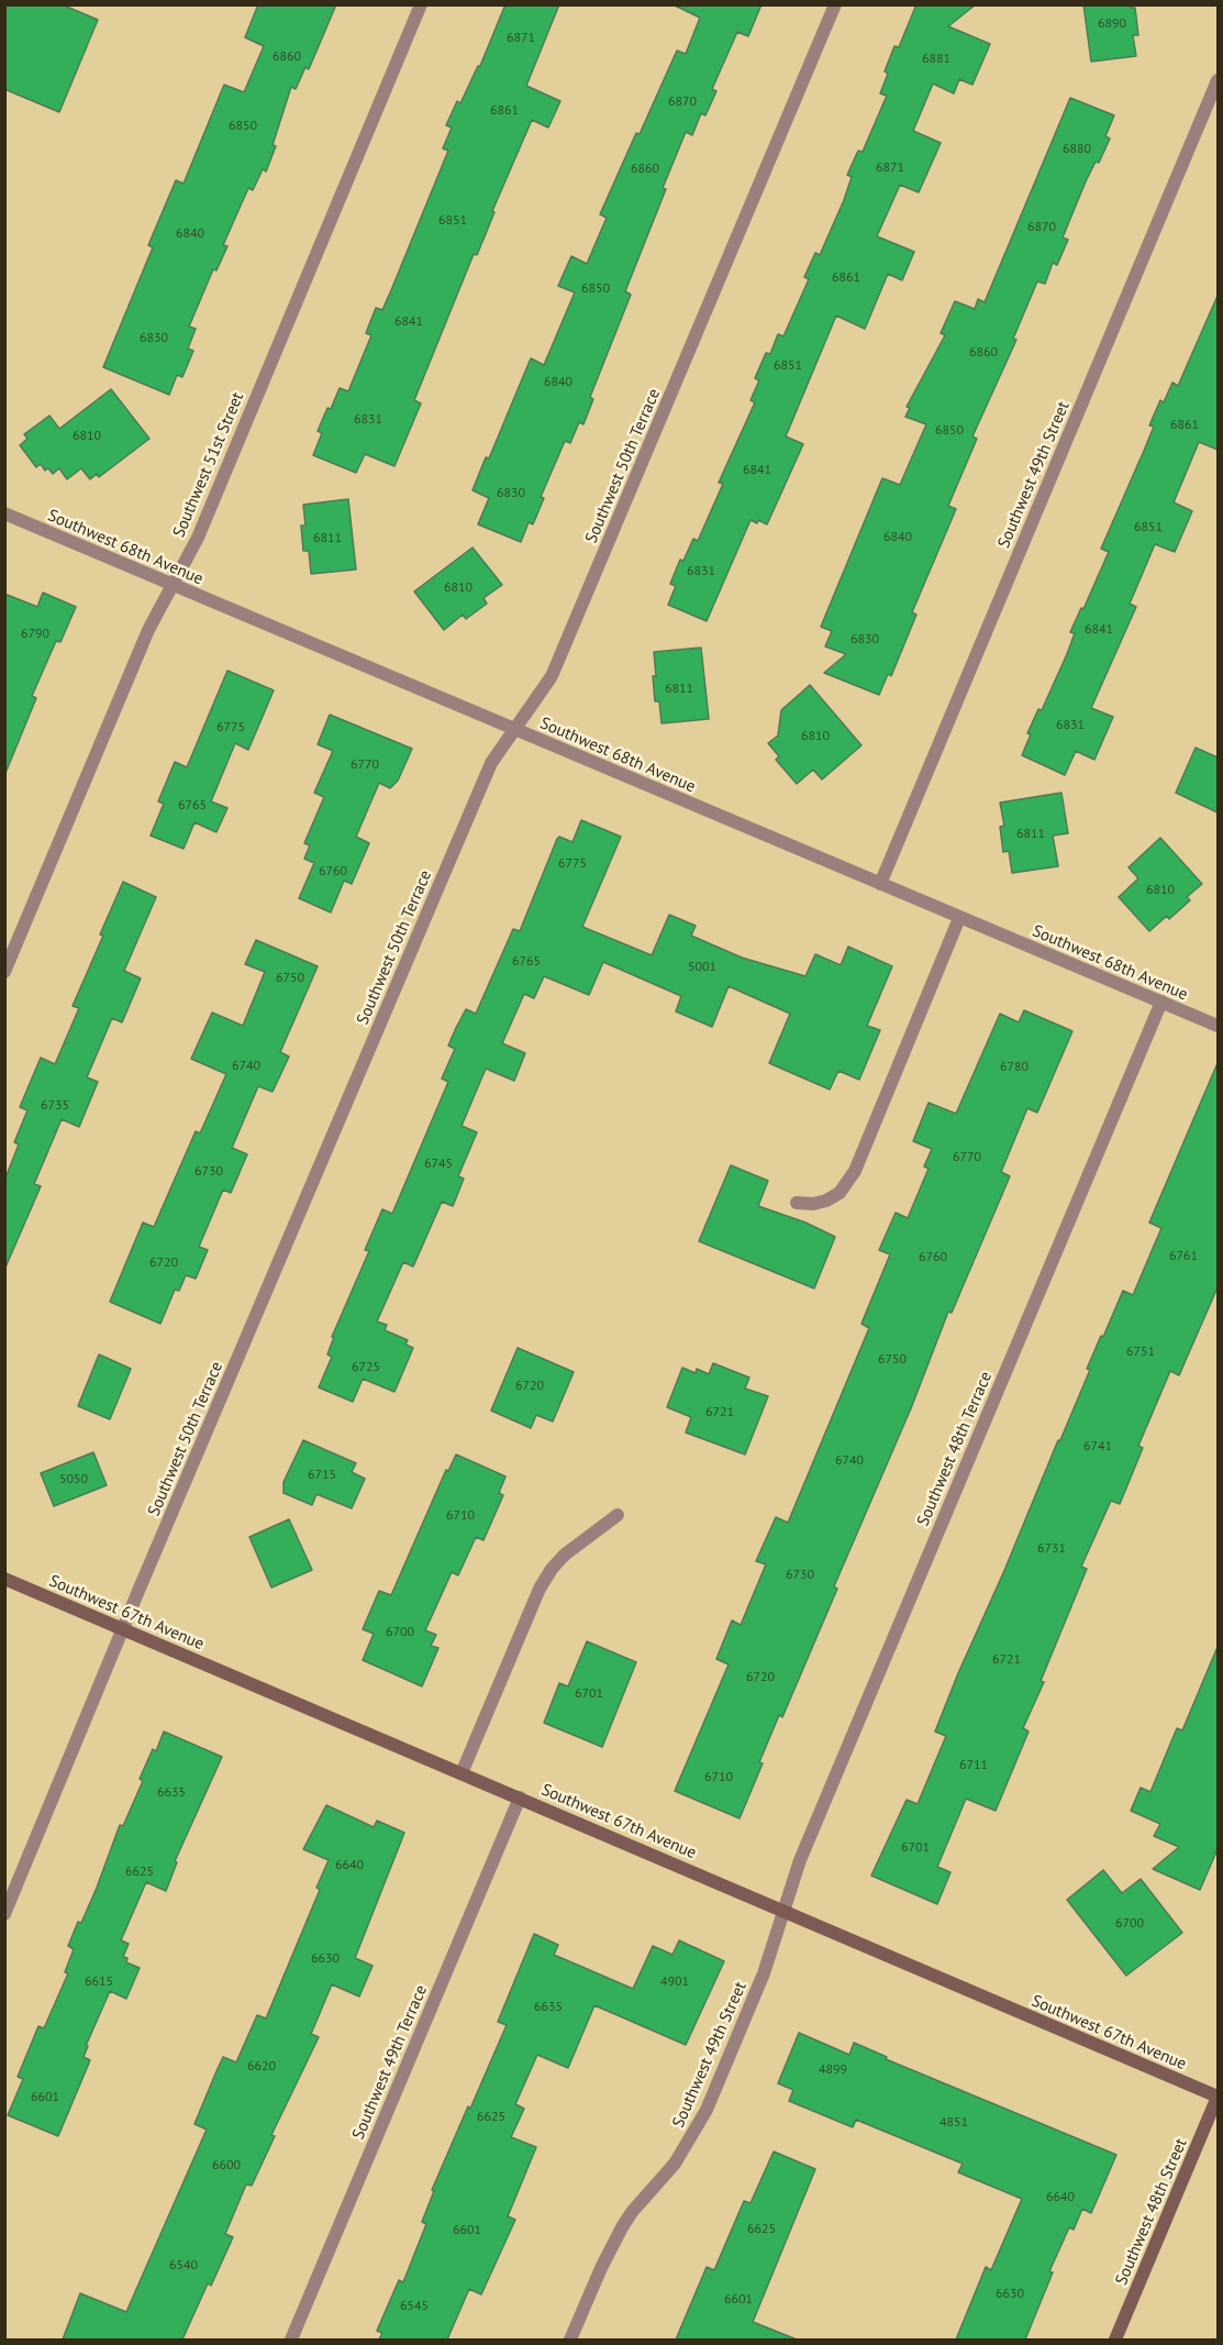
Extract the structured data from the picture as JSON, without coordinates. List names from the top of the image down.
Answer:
{
  "streets": {
    "main road": ["Southwest 67th Avenue", "Southwest 48th Street"],
    "street": [
      "Southwest 51st Street",
      "Southwest 50th Terrace",
      "Southwest 49th Street",
      "Southwest 68th Avenue",
      "Southwest 48th Terrace",
      "Southwest 49th Terrace"
    ]
  },
  "crossings": [
    ["Southwest 51st Street", "Southwest 68th Avenue"],
    ["Southwest 50th Terrace", "Southwest 68th Avenue"],
    ["Southwest 50th Terrace", "Southwest 67th Avenue"],
    ["Southwest 49th Street", "Southwest 68th Avenue"],
    ["Southwest 49th Street", "Southwest 48th Terrace"],
    ["Southwest 49th Street", "Southwest 67th Avenue"],
    ["Southwest 68th Avenue", "Southwest 48th Terrace"],
    ["Southwest 48th Terrace", "Southwest 67th Avenue"],
    ["Southwest 67th Avenue", "Southwest 49th Terrace"],
    ["Southwest 67th Avenue", "Southwest 48th Street"]
  ],
  "house_numbers": [
    "6890",
    "6871",
    "6860",
    "6881",
    "6870",
    "6861",
    "6850",
    "6880",
    "6871",
    "6860",
    "6851",
    "6870",
    "6840",
    "6861",
    "6850",
    "6841",
    "6830",
    "6860",
    "6851",
    "6840",
    "6831",
    "6861",
    "6850",
    "6810",
    "6841",
    "6830",
    "6851",
    "6840",
    "6811",
    "6831",
    "6810",
    "6841",
    "6790",
    "6830",
    "6811",
    "6831",
    "6775",
    "6810",
    "6770",
    "6765",
    "6811",
    "6775",
    "6760",
    "6810",
    "6765",
    "5001",
    "6750",
    "6740",
    "6780",
    "6735",
    "6770",
    "6745",
    "6730",
    "6761",
    "6760",
    "6720",
    "6751",
    "6750",
    "6725",
    "6720",
    "6721",
    "6741",
    "6740",
    "6715",
    "5050",
    "6710",
    "6731",
    "6730",
    "6700",
    "6721",
    "6720",
    "6701",
    "6711",
    "6710",
    "6635",
    "6701",
    "6640",
    "6625",
    "6700",
    "6630",
    "6615",
    "4901",
    "6635",
    "6620",
    "4899",
    "6601",
    "6625",
    "4851",
    "6600",
    "6640",
    "6625",
    "6601",
    "6540",
    "6630",
    "6601",
    "6545"
  ]
}
